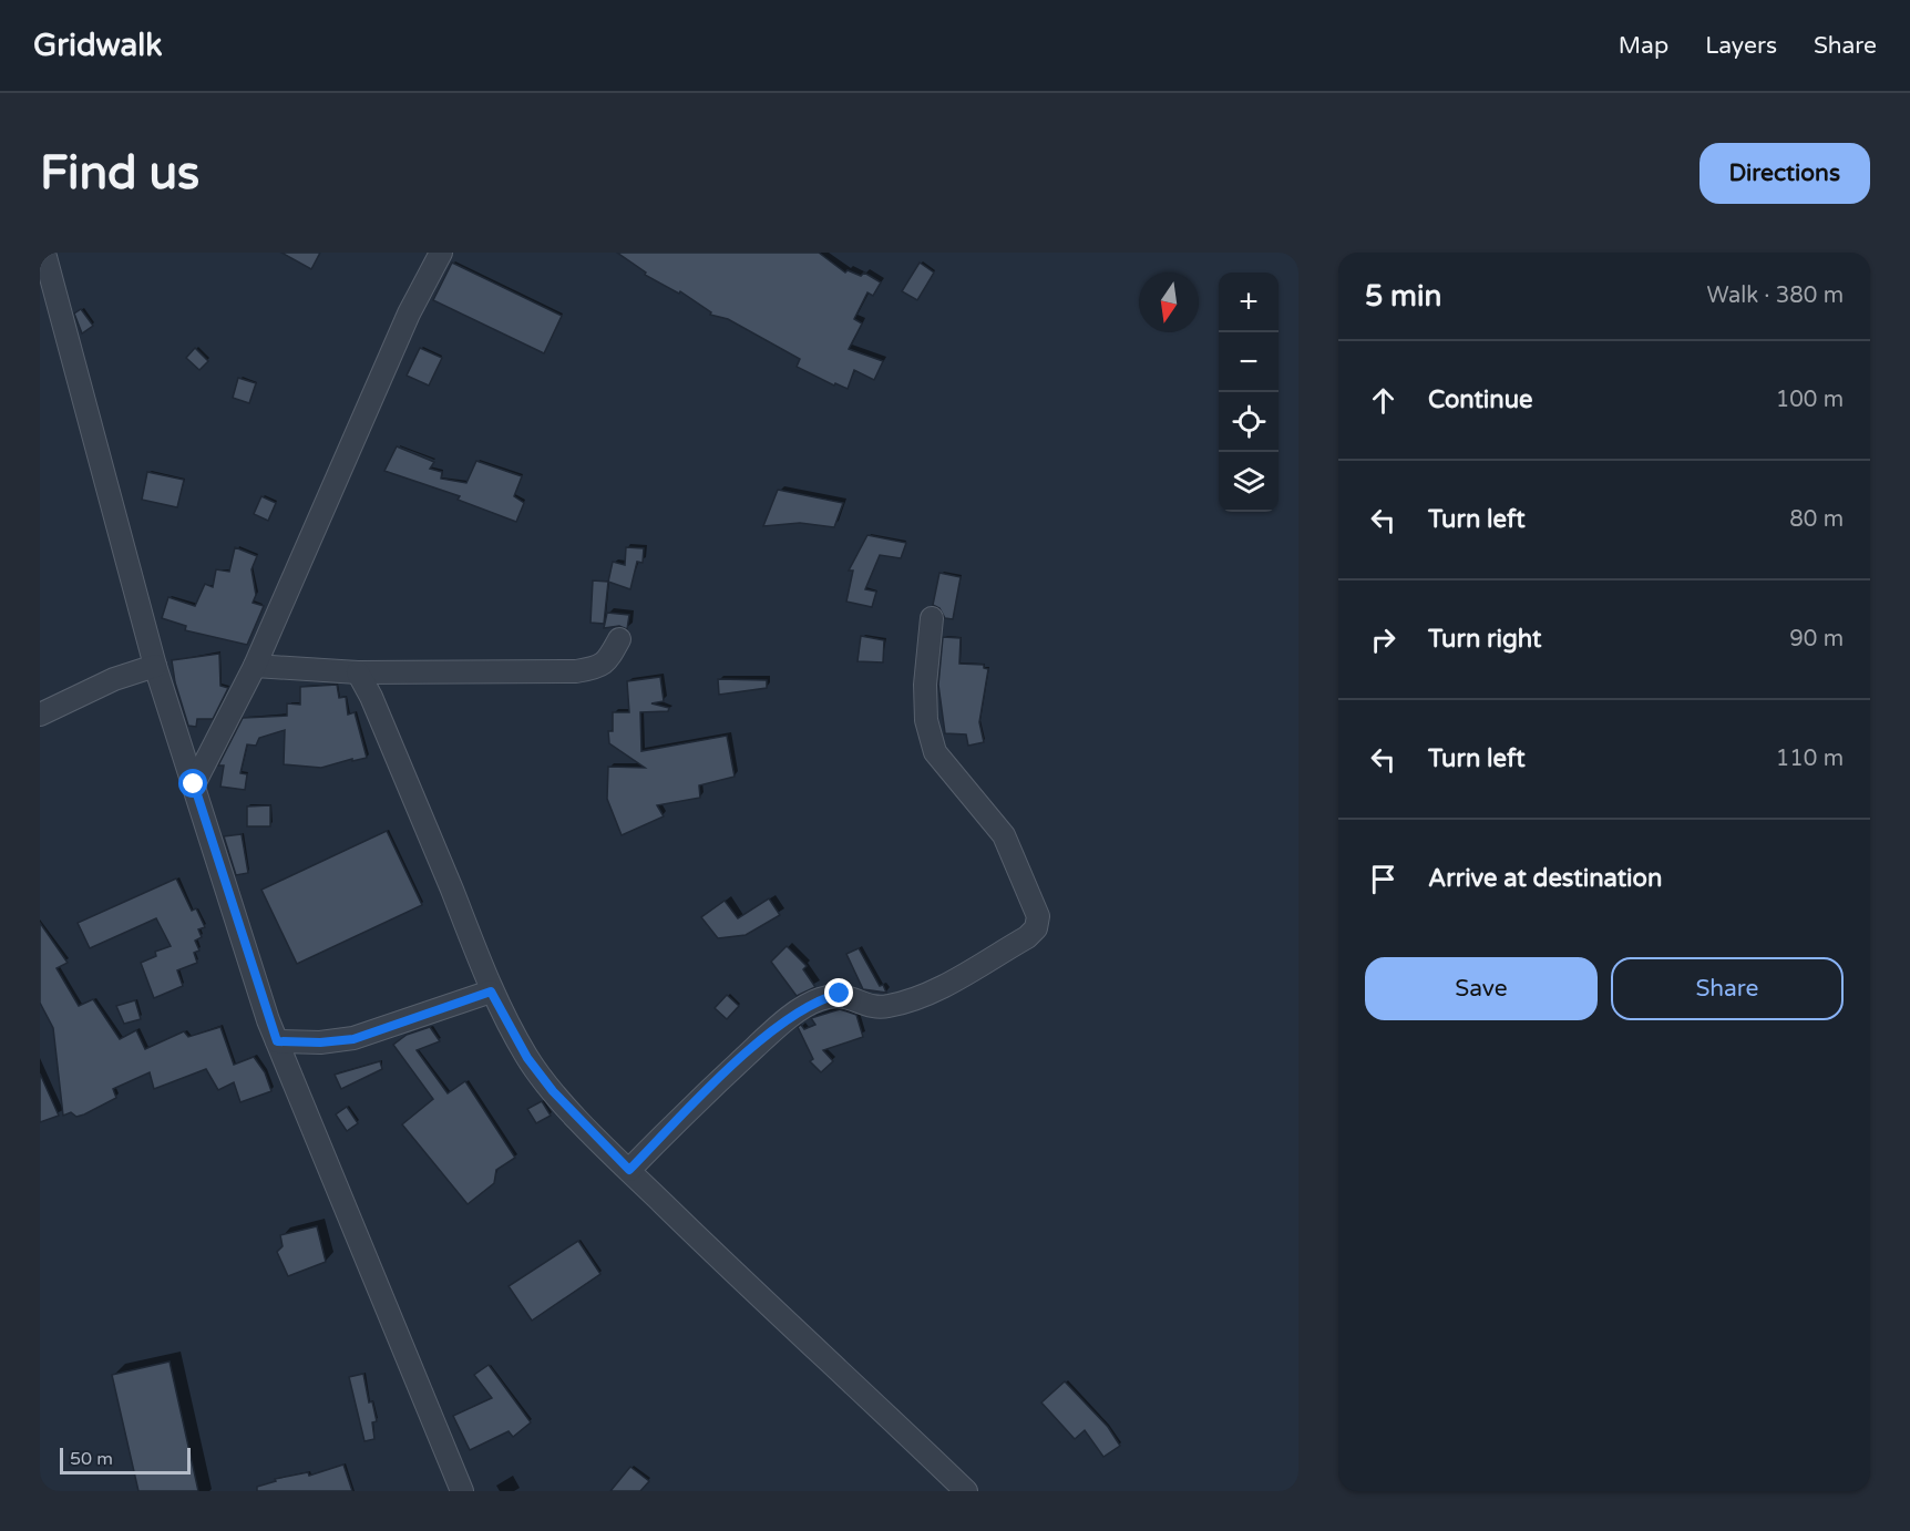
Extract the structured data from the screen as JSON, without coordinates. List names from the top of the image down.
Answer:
{
  "scale_bar": "50 m",
  "north": "bottom",
  "page": {
    "header": "Gridwalk",
    "nav": ["Map", "Layers", "Share"],
    "buttons": [
      "Directions",
      ["Save", "Share"]
    ],
    "title": "Find us",
    "heading": ["5 min", "Walk · 380 m"],
    "map_buttons": ["+", "−"],
    "list": [
      ["Continue", "100 m"],
      ["Turn left", "80 m"],
      ["Turn right", "90 m"],
      ["Turn left", "110 m"],
      "Arrive at destination"
    ],
    "scale": "50 m"
  }
}
